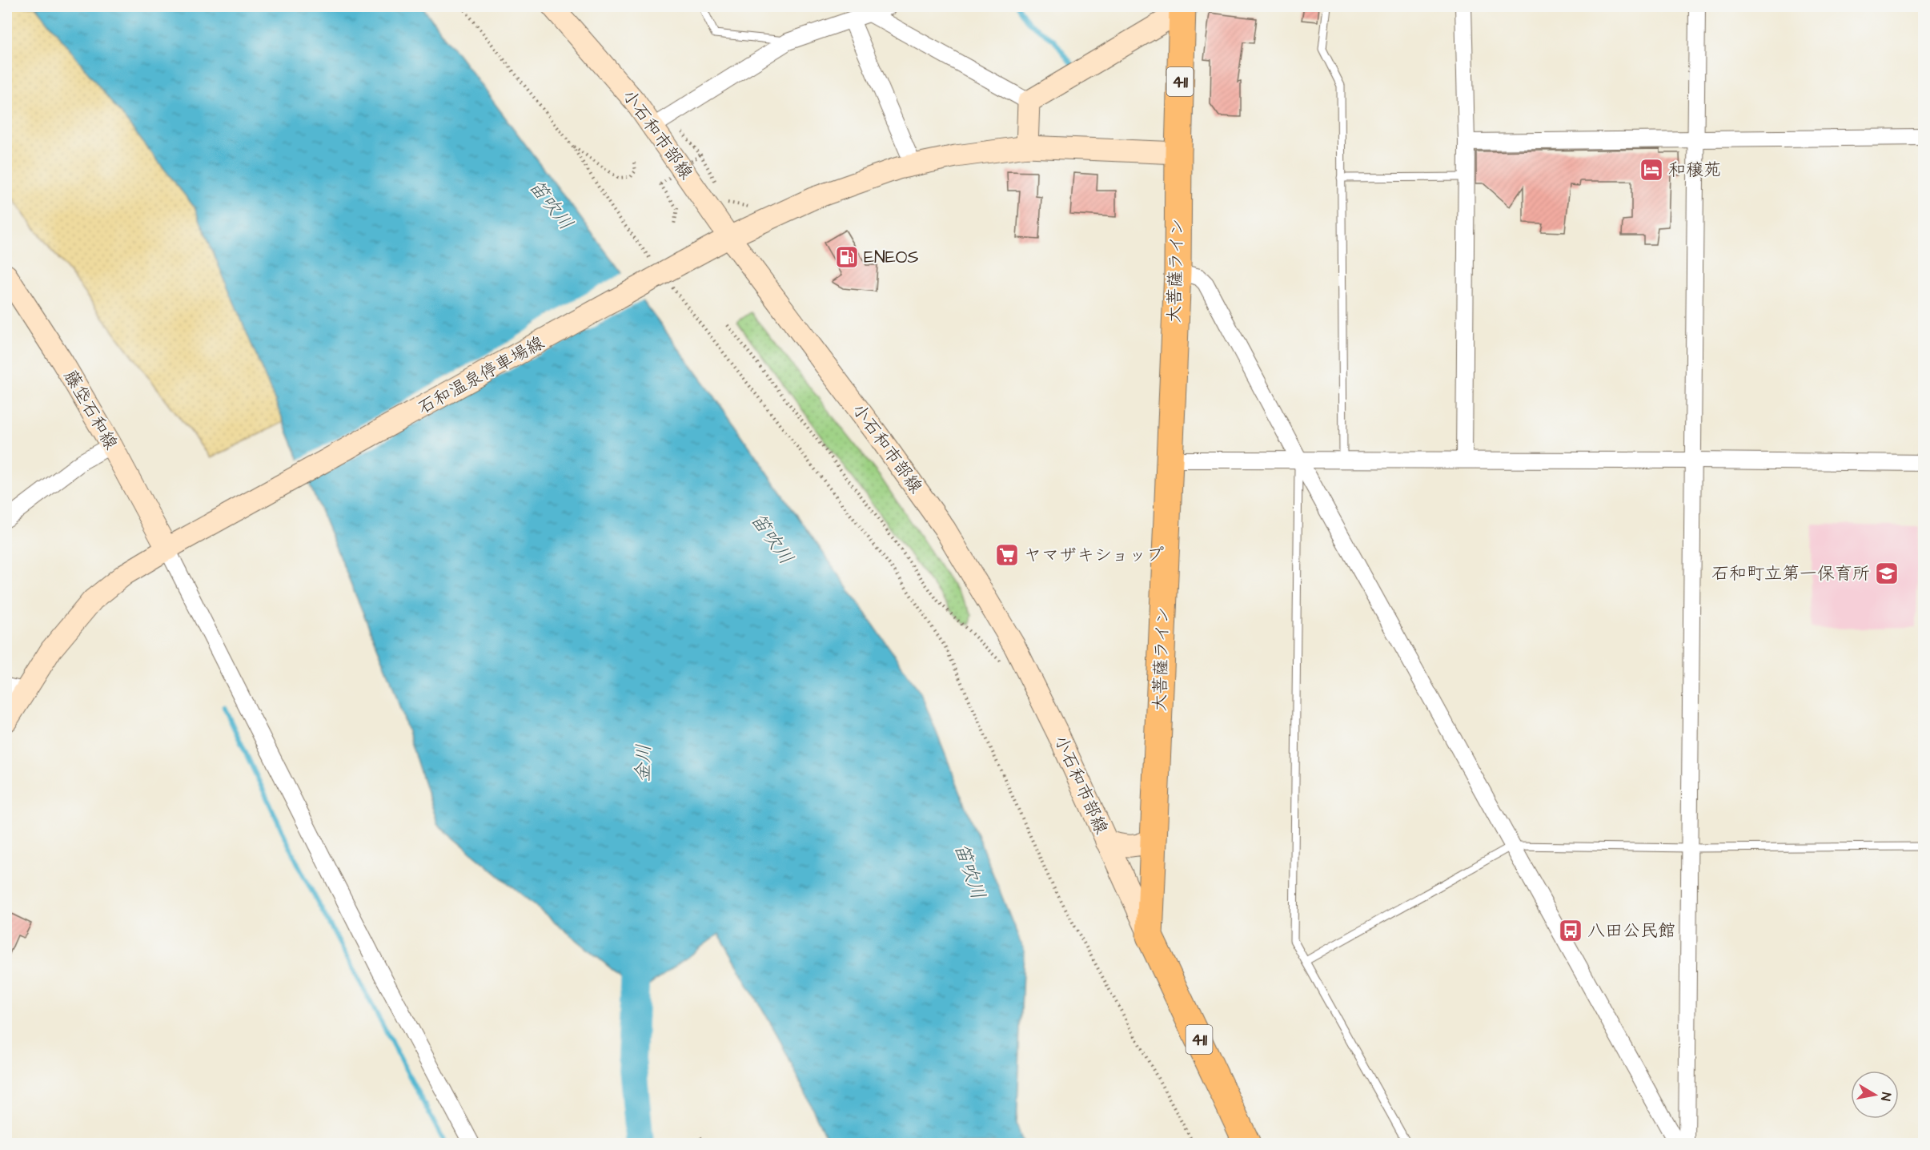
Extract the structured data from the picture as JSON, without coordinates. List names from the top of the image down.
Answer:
{
  "streets": {
    "highway": ["411", "大菩薩ライン"],
    "main road": ["小石和市部線", "石和温泉停車場線", "藤垈石和線"]
  },
  "crossings": [
    ["411", "大菩薩ライン"],
    ["411", "石和温泉停車場線"],
    ["小石和市部線", "大菩薩ライン"],
    ["小石和市部線", "石和温泉停車場線"],
    ["大菩薩ライン", "石和温泉停車場線"],
    ["石和温泉停車場線", "藤垈石和線"]
  ],
  "water": ["笛吹川", "金川"],
  "places": {
    "hotel": ["和穣苑"],
    "fuel station": ["ENEOS"],
    "supermarket": ["ヤマザキショップ"],
    "school or university": ["石和町立第一保育所"],
    "bus stop": ["八田公民館"]
  },
  "north": "right"
}
